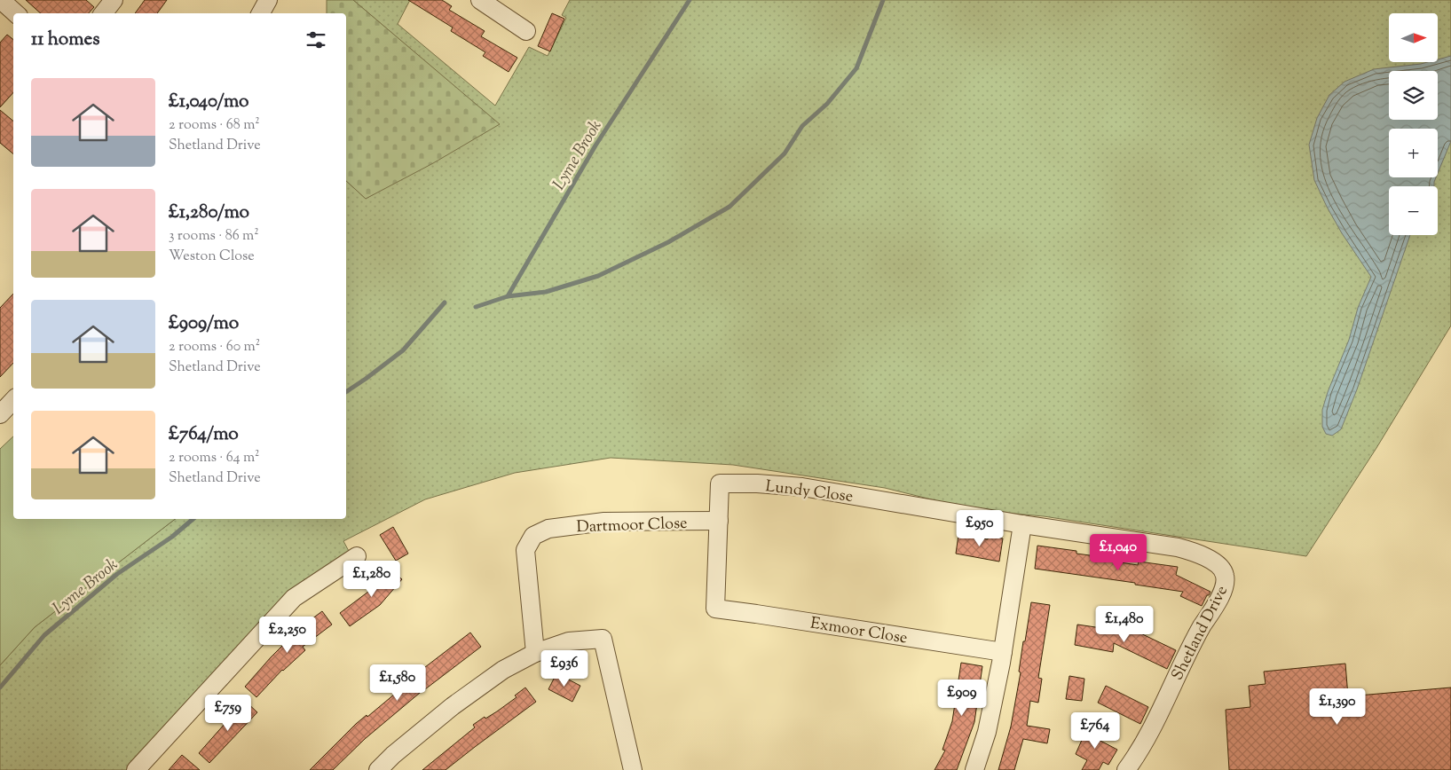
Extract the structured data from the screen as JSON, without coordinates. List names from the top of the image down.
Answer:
{
  "streets": {
    "street": [
      "Lundy Close",
      "Dartmoor Close",
      "Exmoor Close",
      "Shetland Drive"
    ]
  },
  "crossings": [
    ["Lundy Close", "Dartmoor Close"],
    ["Lundy Close", "Exmoor Close"],
    ["Lundy Close", "Shetland Drive"]
  ],
  "water": ["Lyme Brook"],
  "north": "right",
  "page": {
    "map_buttons": ["+", "−"],
    "heading": "11 homes",
    "list": [
      {
        "name": "£1,040/mo",
        "note": "2 rooms · 68 m² · Shetland Drive"
      },
      {
        "name": "£1,280/mo",
        "note": "3 rooms · 86 m² · Weston Close"
      },
      {
        "name": "£909/mo",
        "note": "2 rooms · 60 m² · Shetland Drive"
      },
      {
        "name": "£764/mo",
        "note": "2 rooms · 64 m² · Shetland Drive"
      }
    ],
    "price": [
      "£950",
      "£1,040",
      "£1,280",
      "£1,480",
      "£2,250",
      "£936",
      "£1,580",
      "£909",
      "£1,390",
      "£759",
      "£764"
    ]
  }
}
